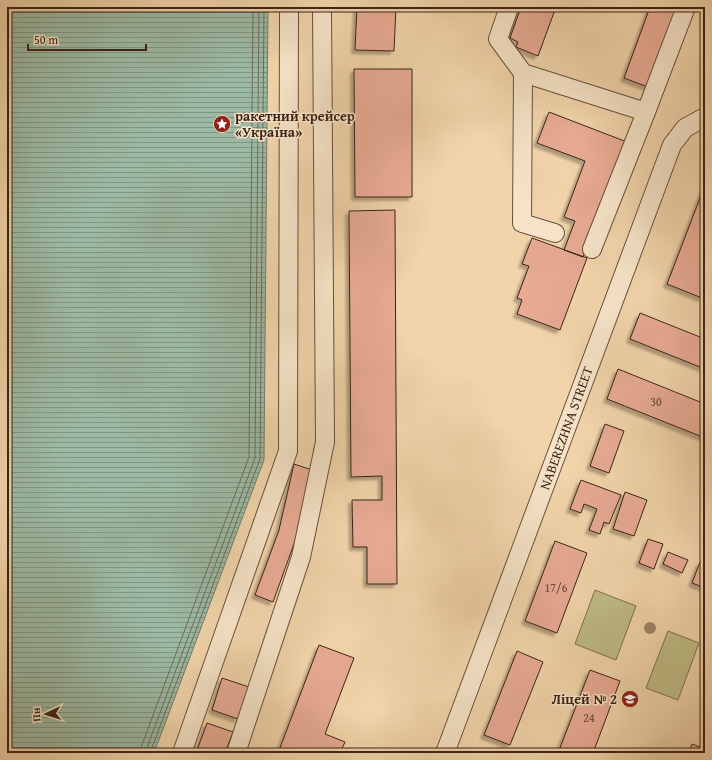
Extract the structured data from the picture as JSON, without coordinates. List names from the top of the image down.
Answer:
{
  "streets": {
    "street": ["NABEREZHNA STREET"]
  },
  "places": {
    "place": ["ракетний крейсер «Україна»"],
    "school or university": ["Ліцей № 2"]
  },
  "house_numbers": ["30", "17/6", "24"],
  "scale_bar": "50 m",
  "north": "left"
}
